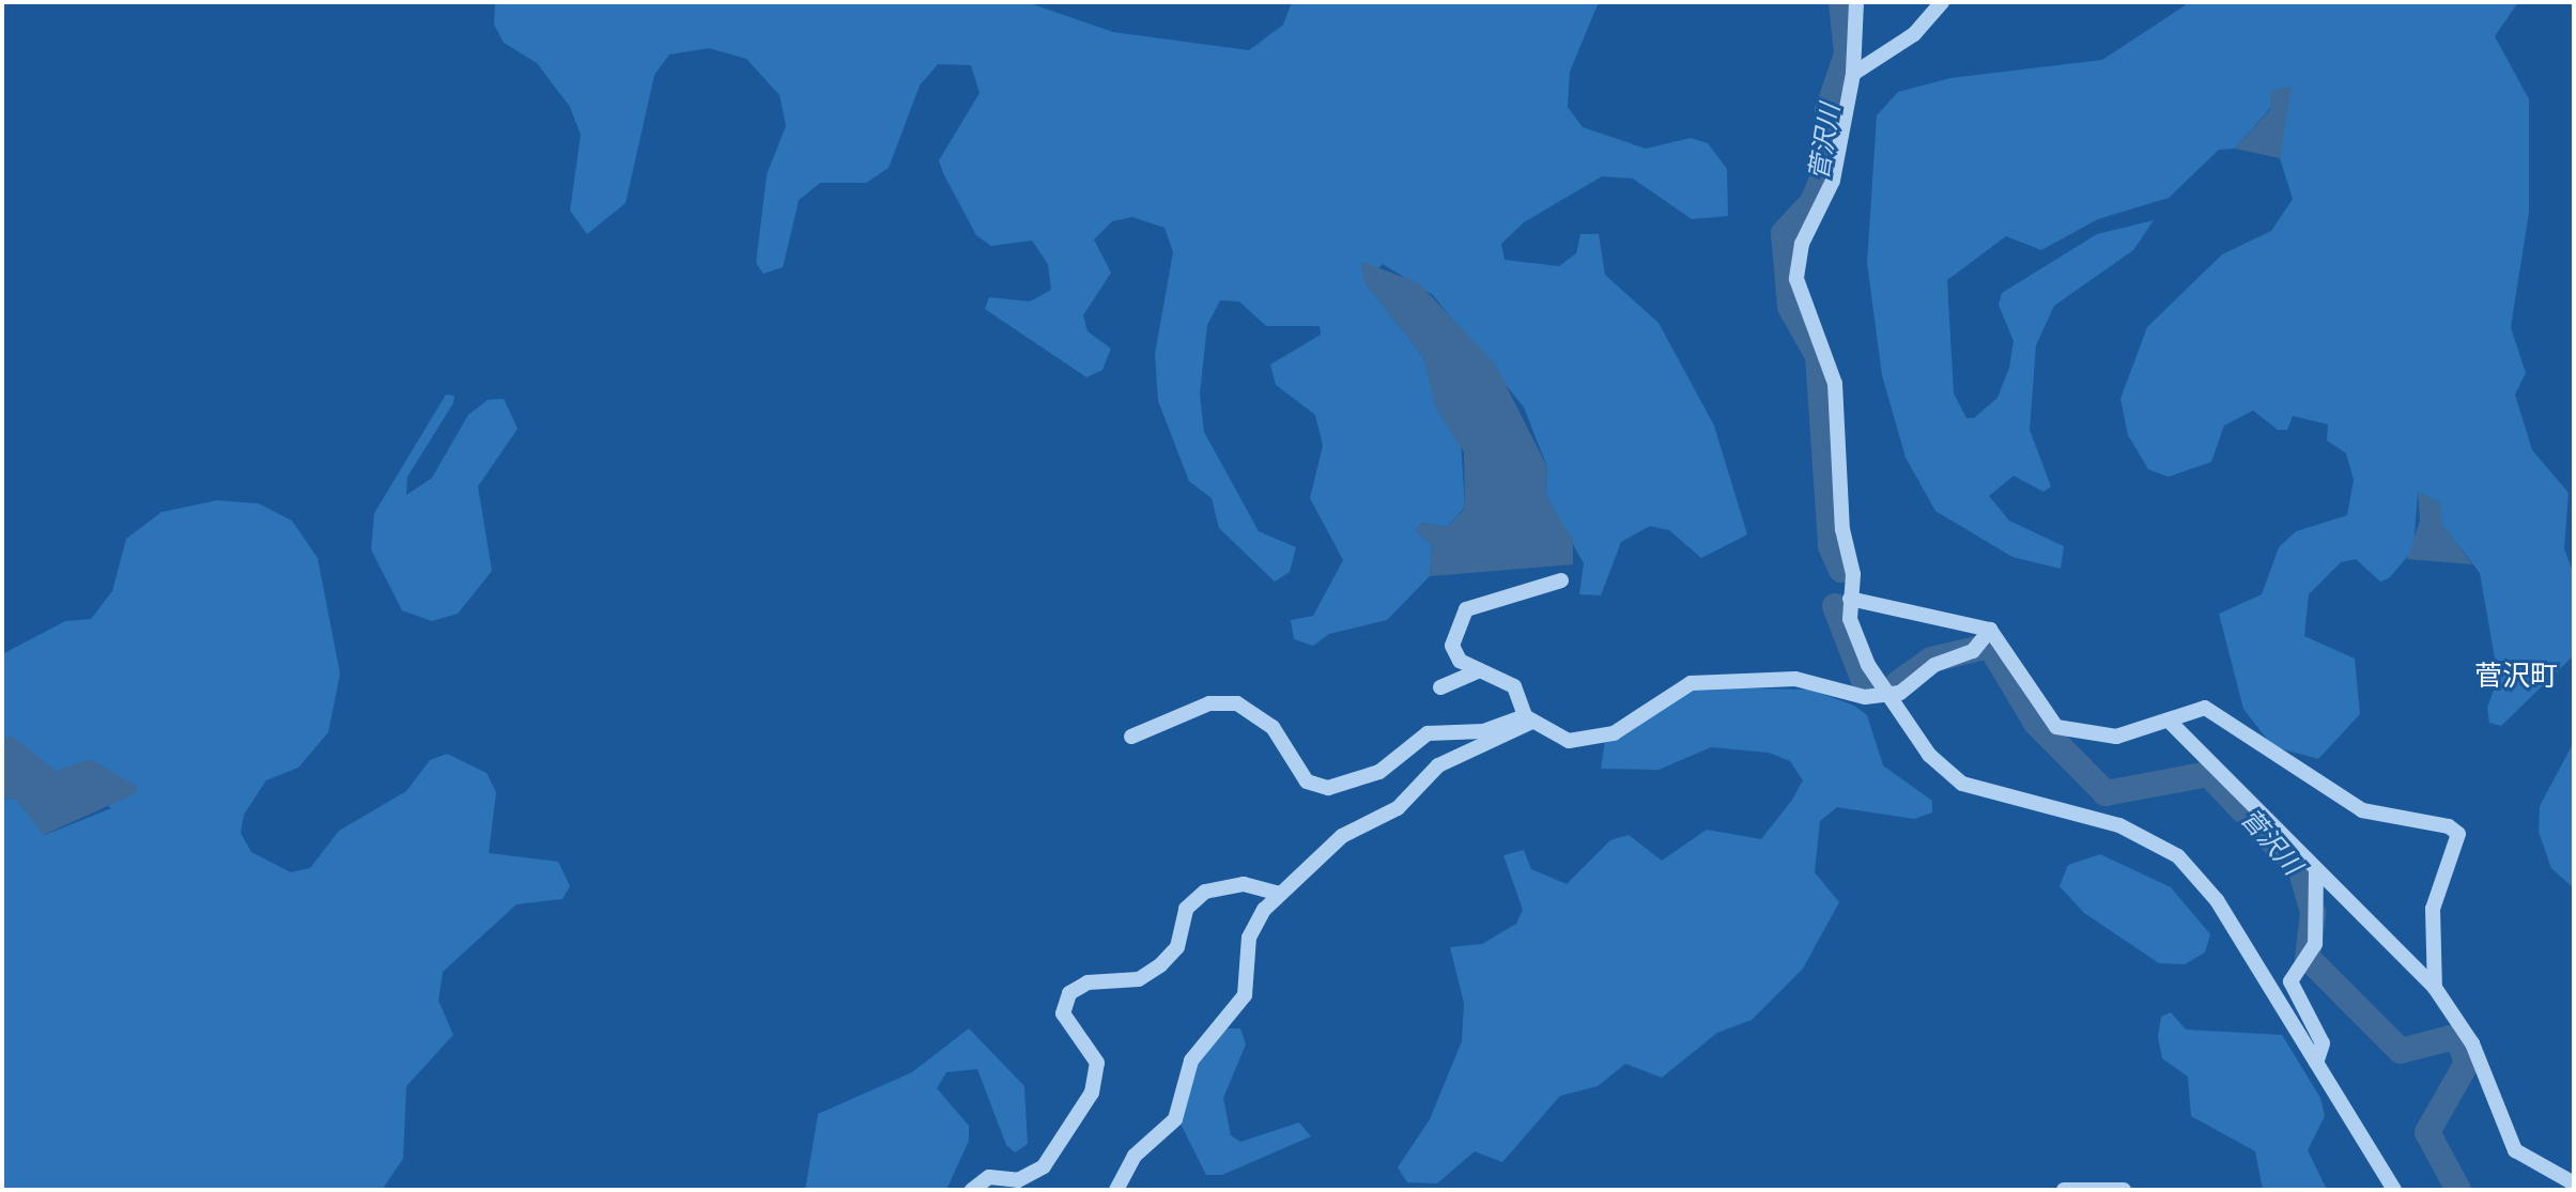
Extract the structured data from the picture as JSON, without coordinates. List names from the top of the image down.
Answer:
{
  "districts": ["菅沢町"],
  "water": ["菅沢川"]
}
